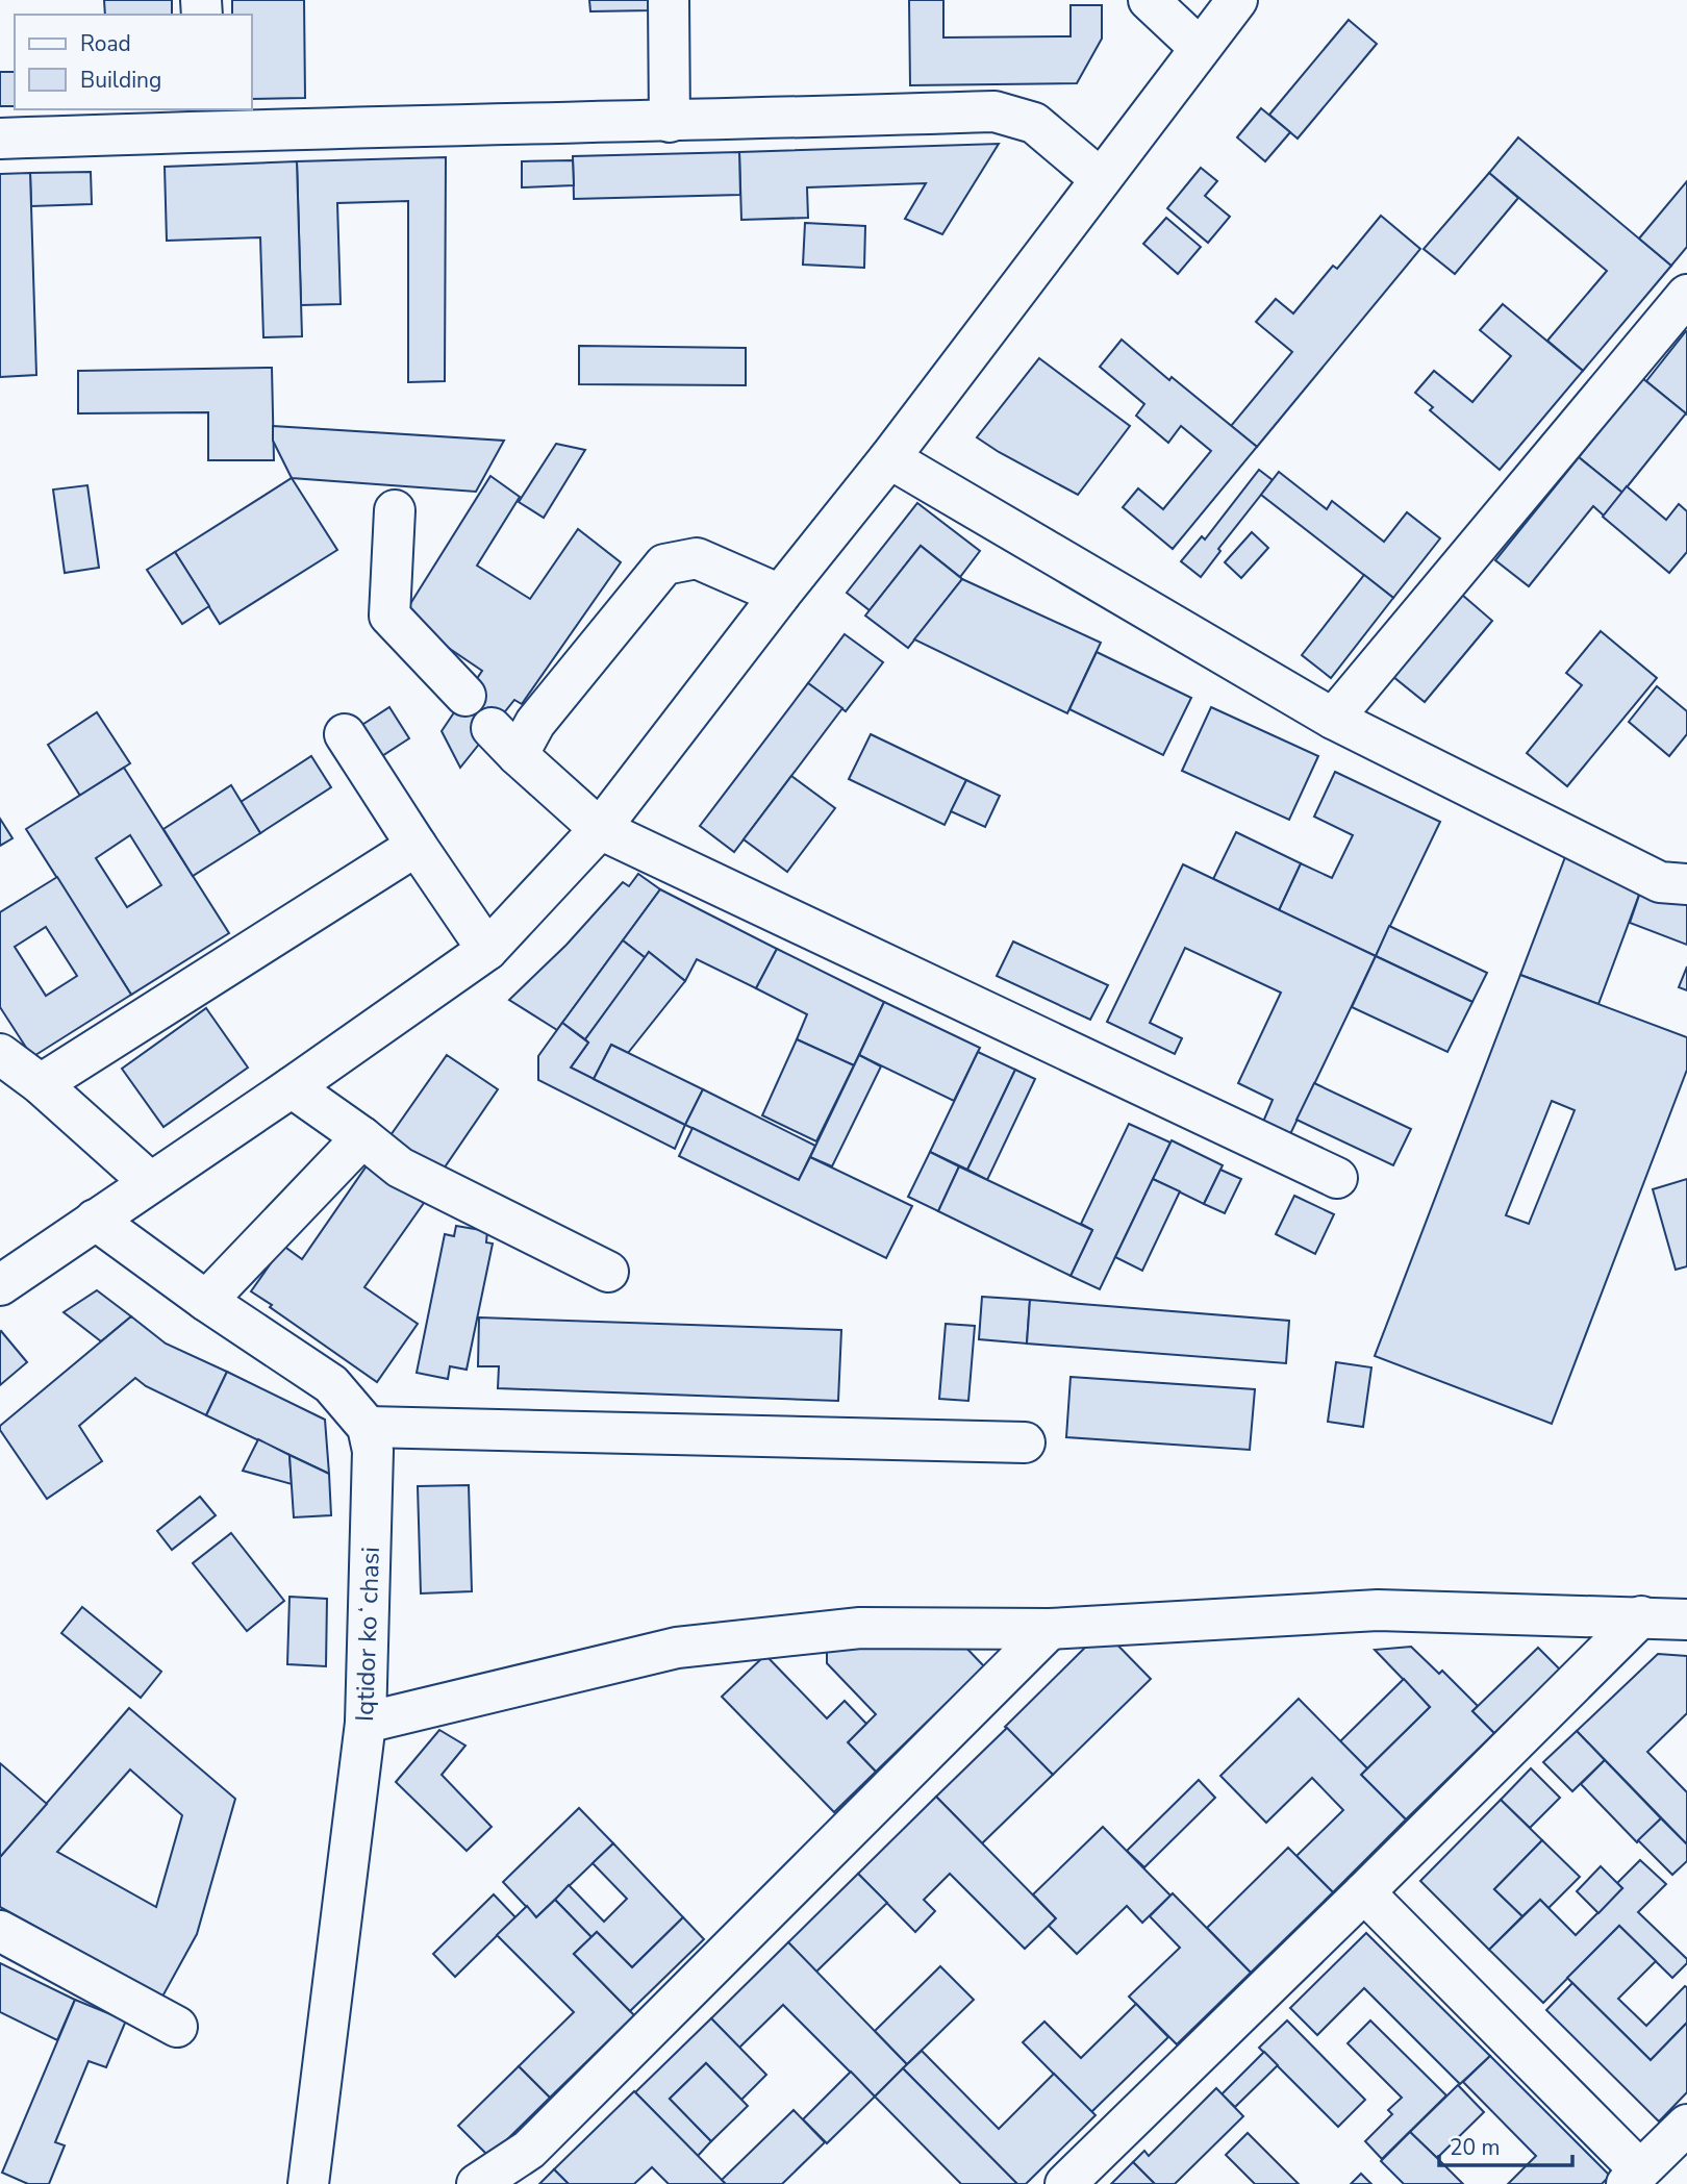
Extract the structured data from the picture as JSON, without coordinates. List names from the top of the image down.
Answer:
{
  "streets": {
    "street": ["Iqtidor koʻchasi"]
  },
  "legend": ["Road", "Building"],
  "scale_bar": "20 m"
}
